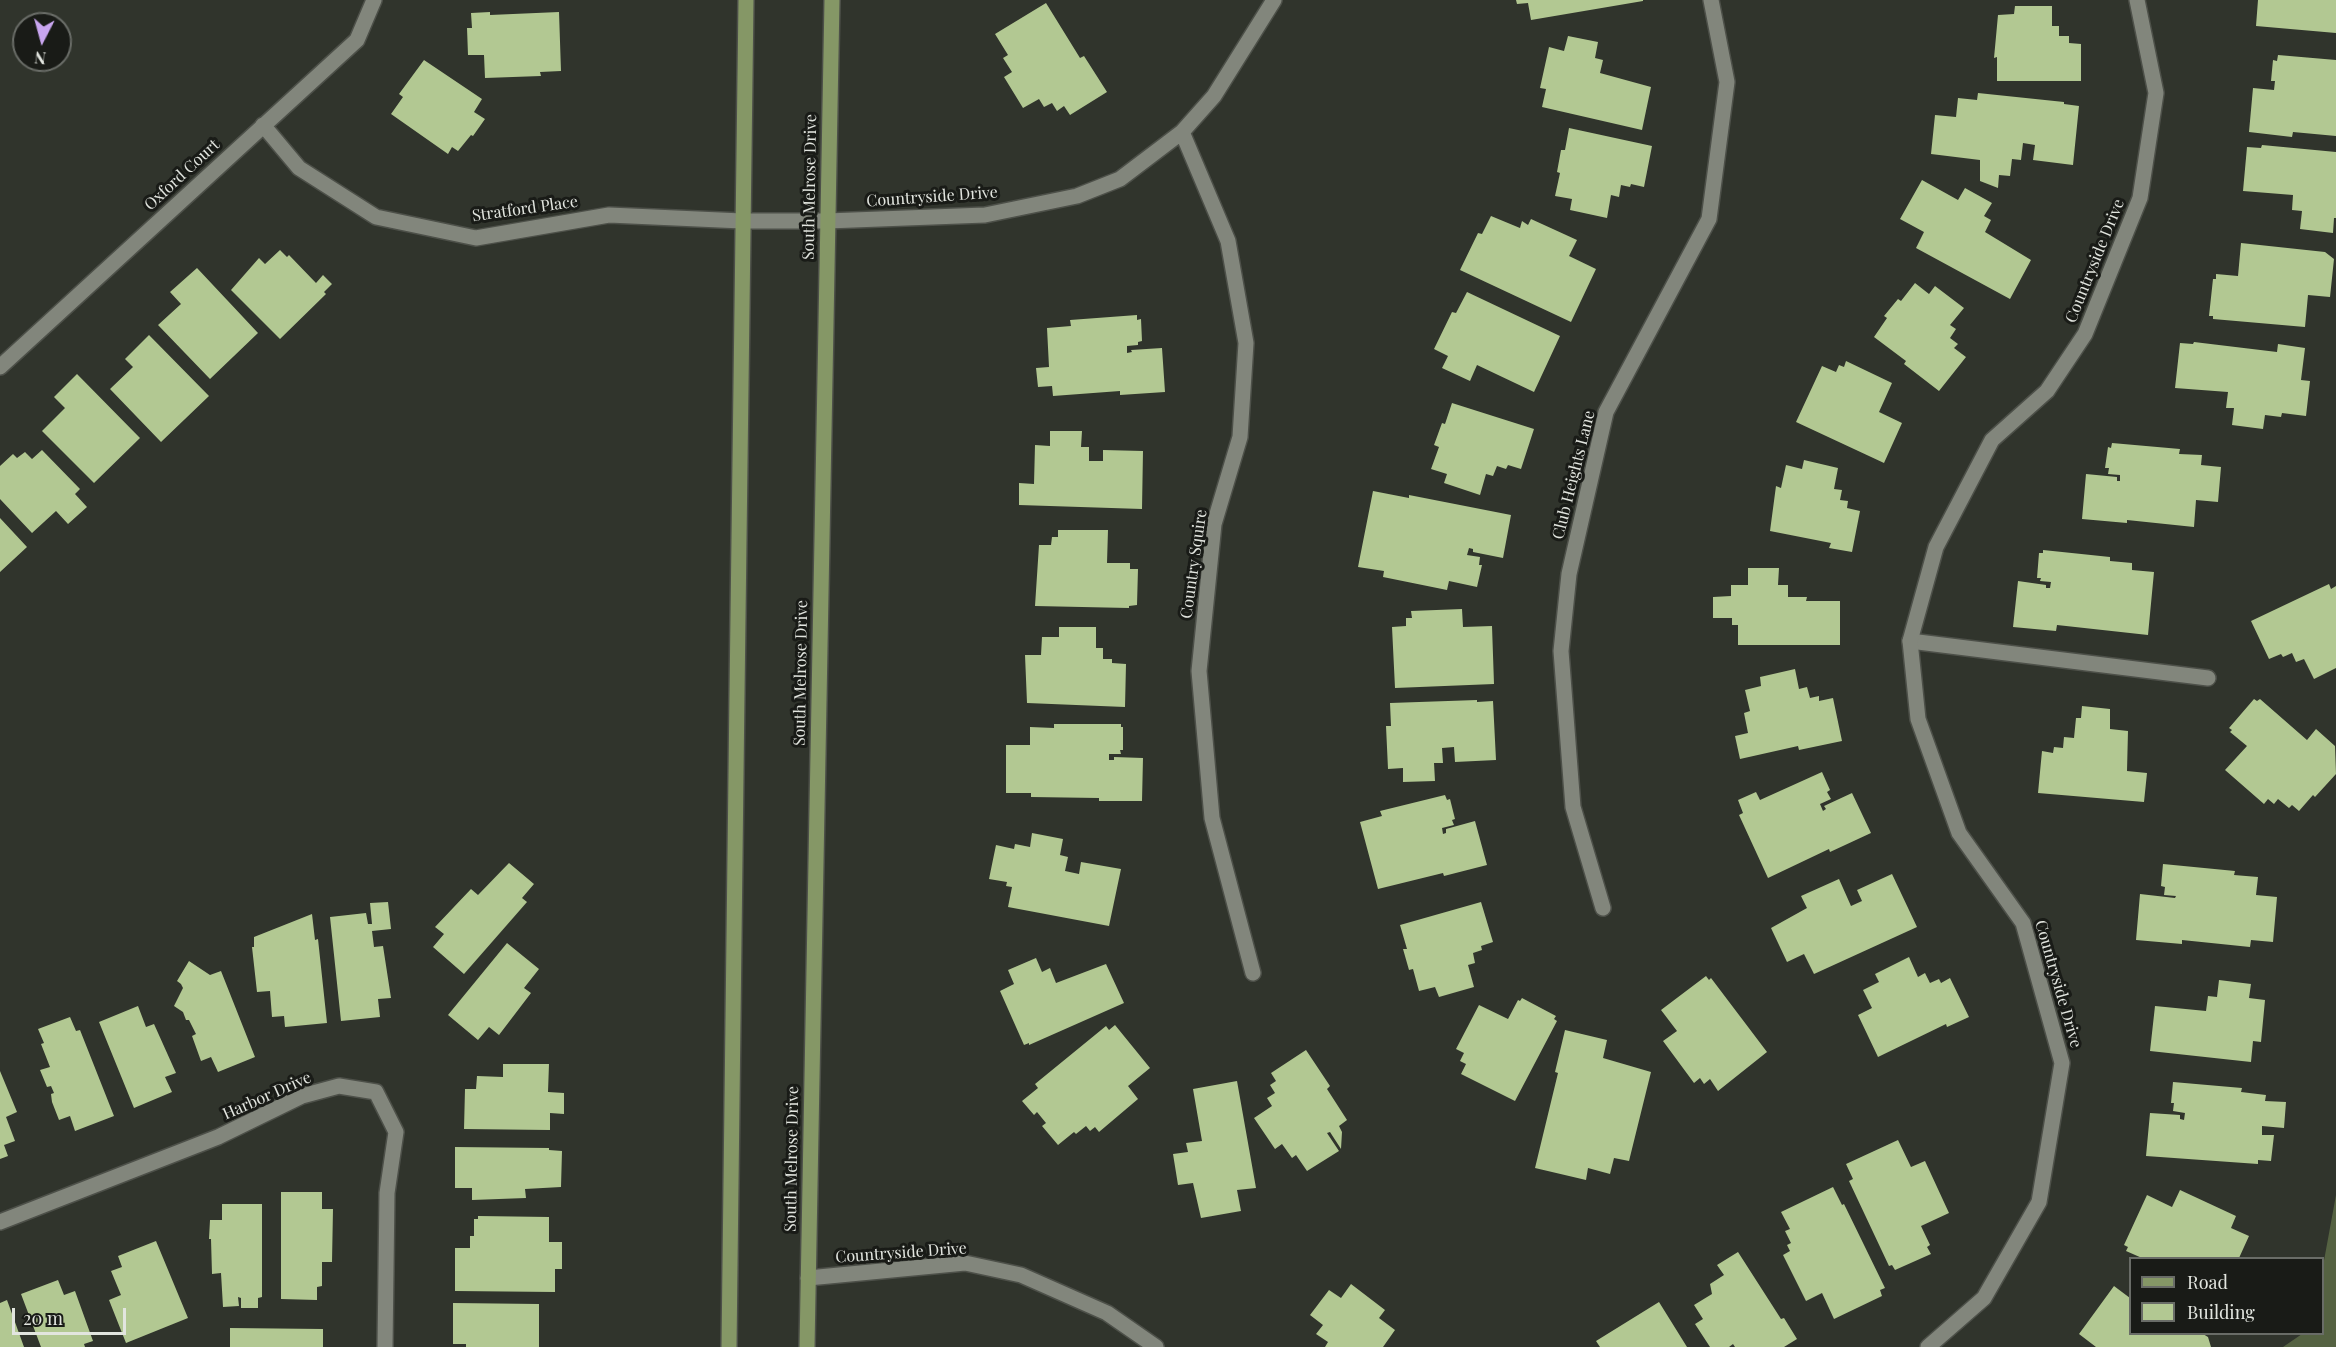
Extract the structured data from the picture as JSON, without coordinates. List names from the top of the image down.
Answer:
{
  "streets": {
    "main road": ["South Melrose Drive"],
    "street": [
      "Oxford Court",
      "Countryside Drive",
      "Stratford Place",
      "Club Heights Lane",
      "Country Squire",
      "Harbor Drive"
    ]
  },
  "crossings": [
    ["Oxford Court", "Stratford Place"],
    ["South Melrose Drive", "Countryside Drive"],
    ["South Melrose Drive", "Stratford Place"],
    ["Countryside Drive", "Stratford Place"],
    ["Countryside Drive", "Country Squire"]
  ],
  "legend": ["Road", "Building"],
  "scale_bar": "20 m",
  "north": "bottom"
}
